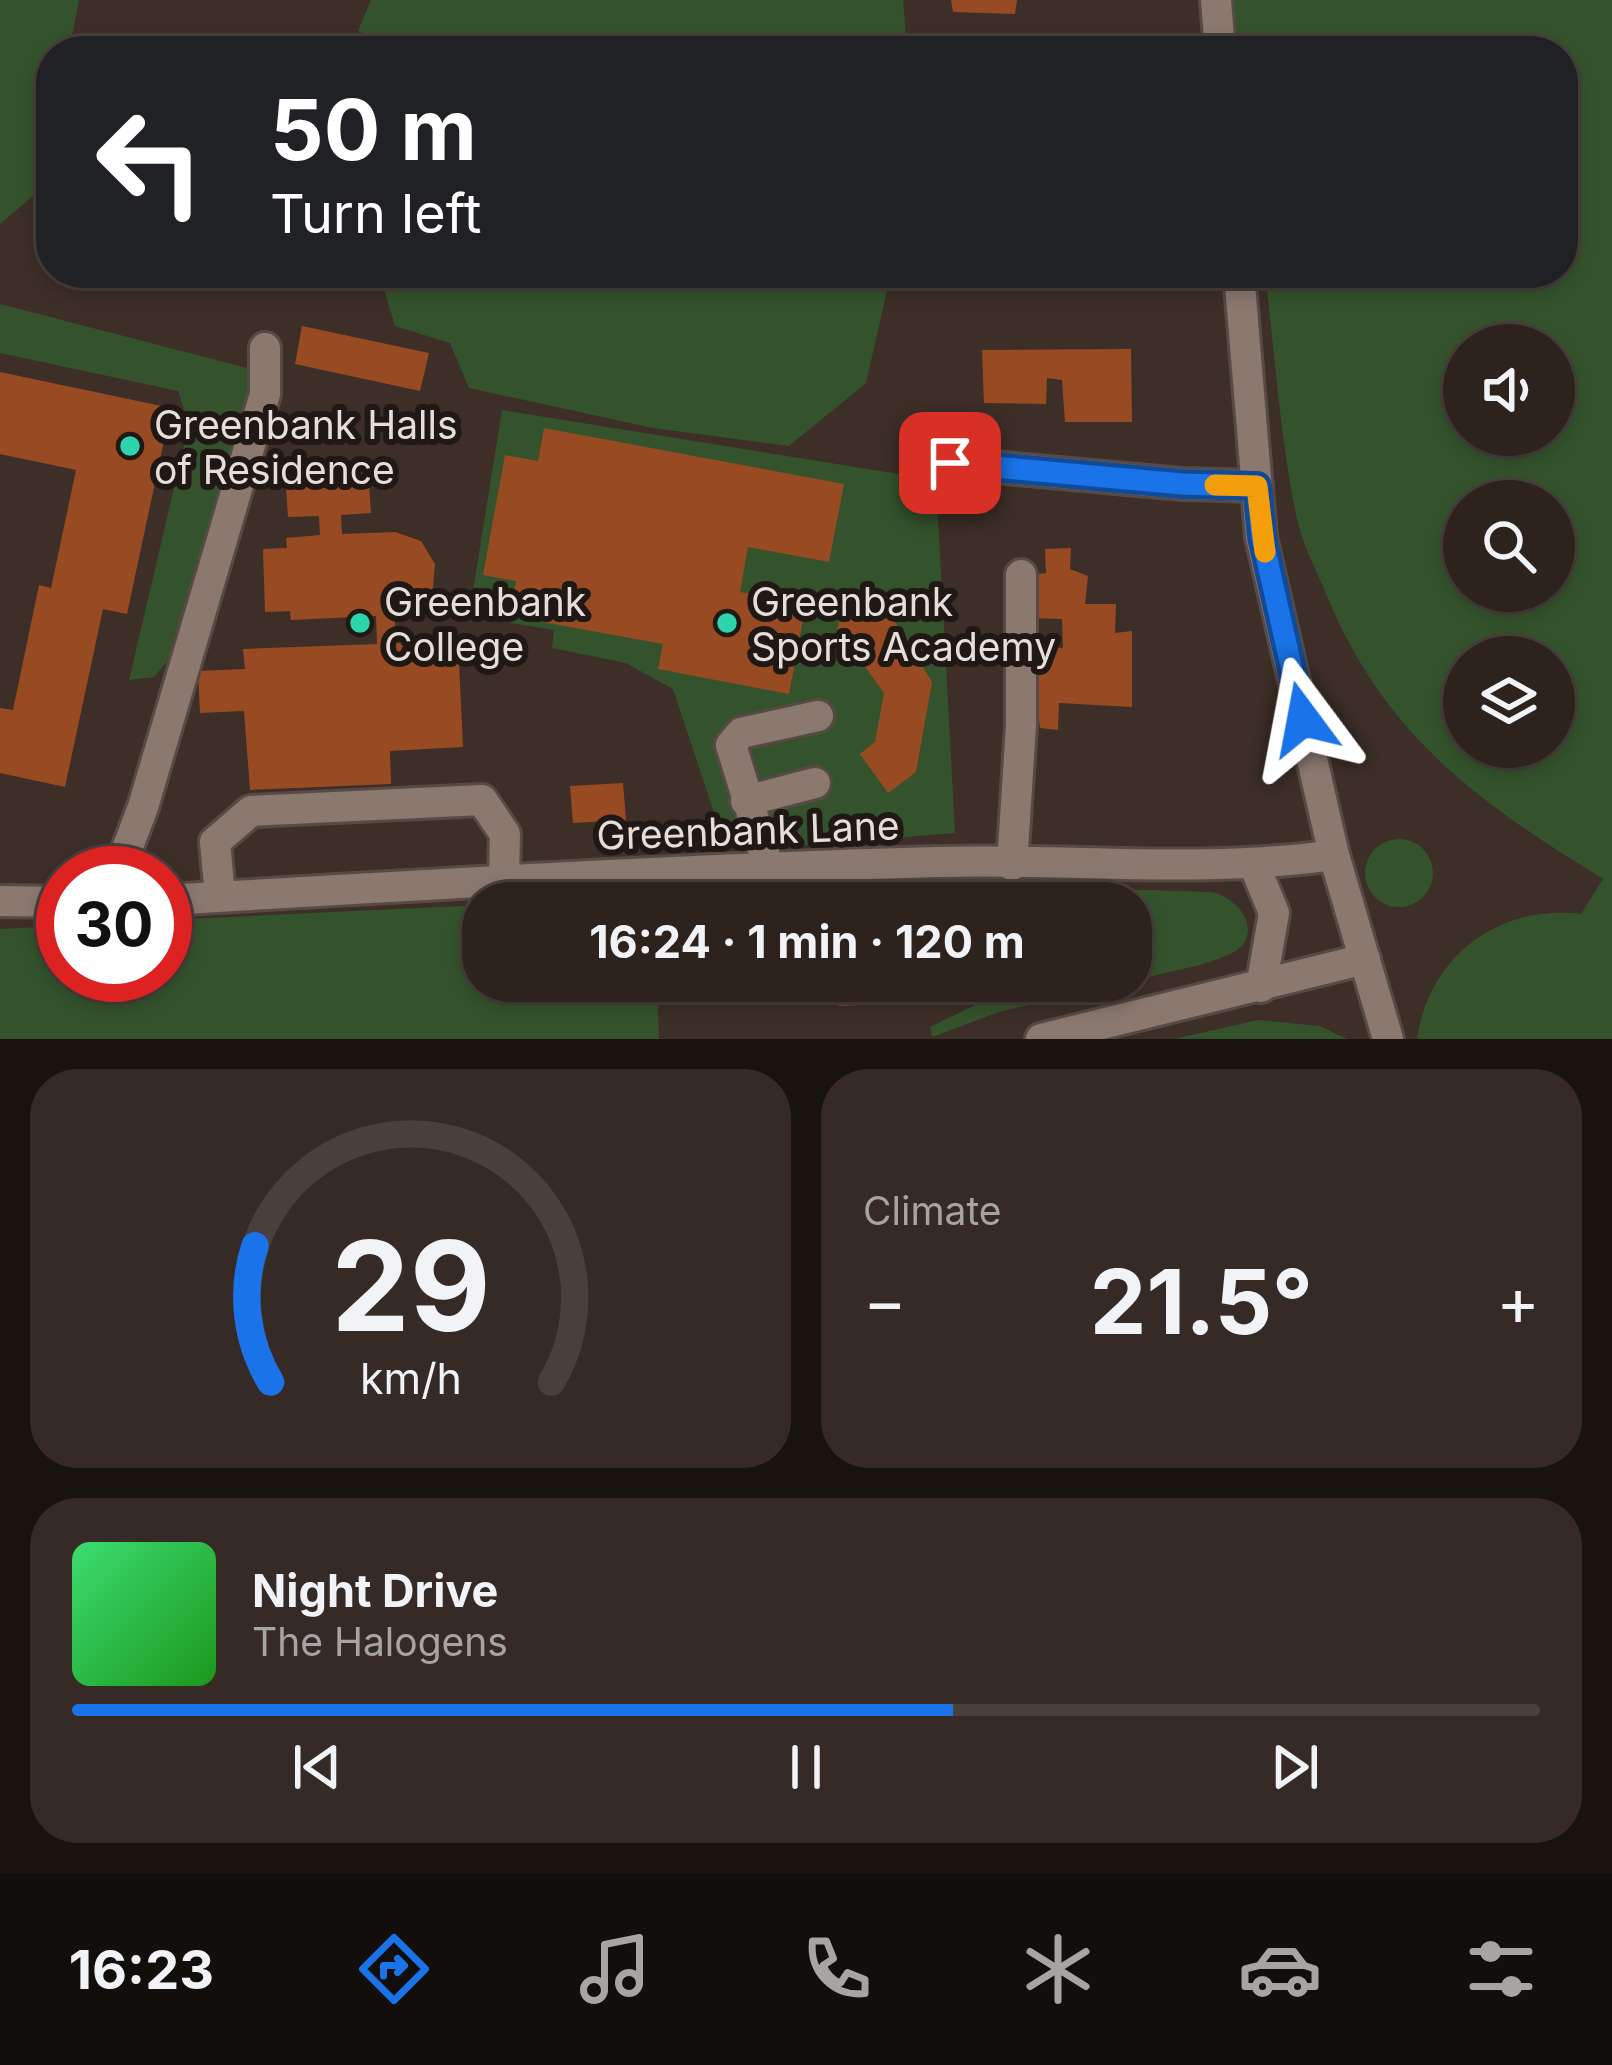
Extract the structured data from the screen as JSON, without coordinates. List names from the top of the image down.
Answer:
{
  "streets": {
    "street": ["Greenbank Lane"]
  },
  "places": ["Greenbank Halls of Residence", "Greenbank College", "Greenbank Sports Academy"],
  "page": {
    "turn": ["50 m", "Turn left"],
    "limit": "30",
    "trip": "16:24 · 1 min · 120 m",
    "tile": "Climate",
    "heat": ["−", "21.5°", "+"],
    "song": ["Night Drive", "The Halogens"],
    "tabs": "16:23",
    "gauge": ["29", "km/h"]
  }
}
